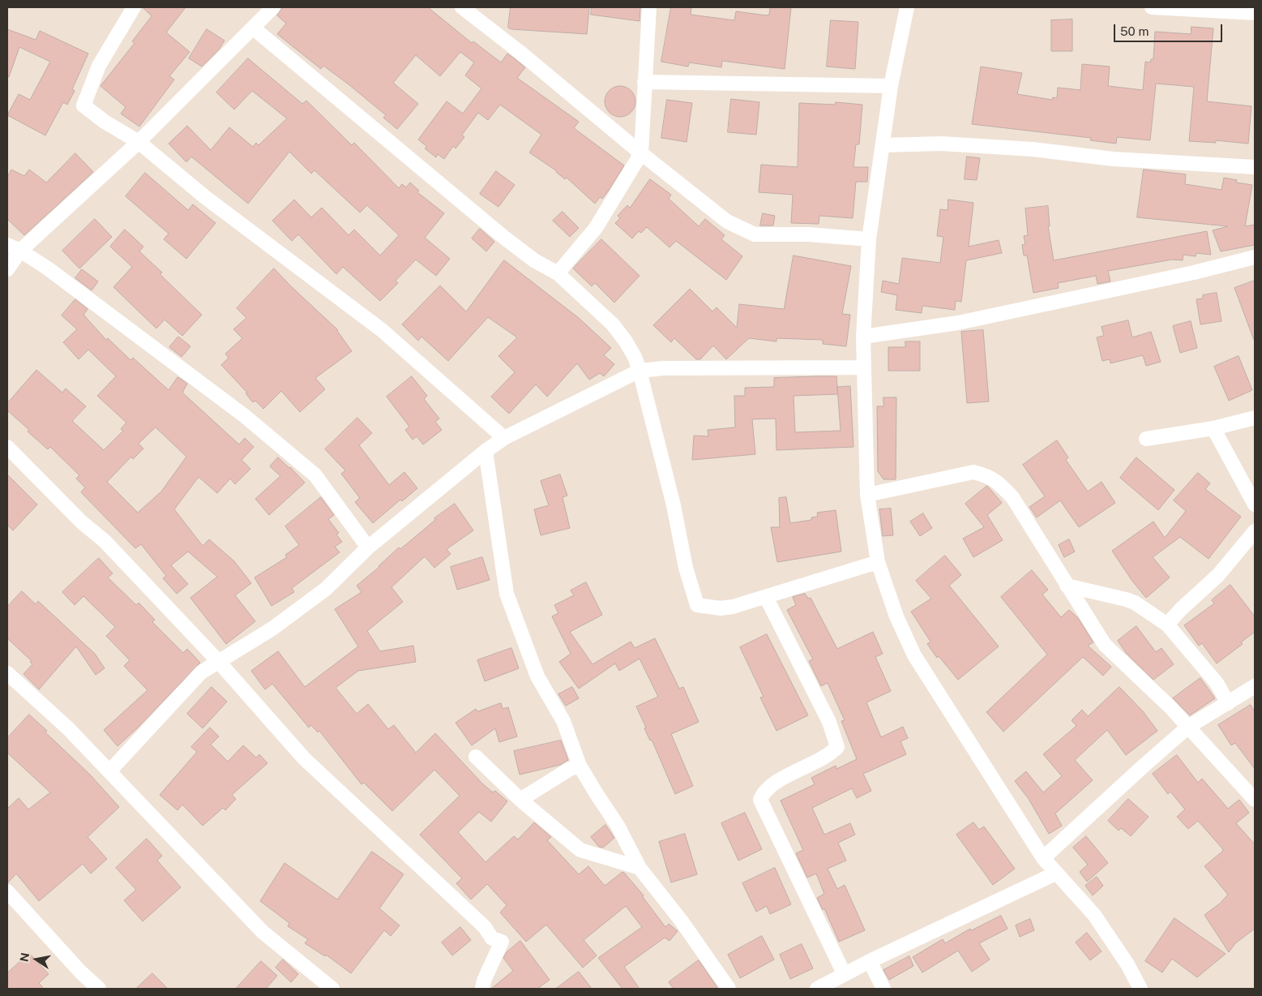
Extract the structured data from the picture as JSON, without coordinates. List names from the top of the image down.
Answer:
{
  "scale_bar": "50 m",
  "north": "left"
}
